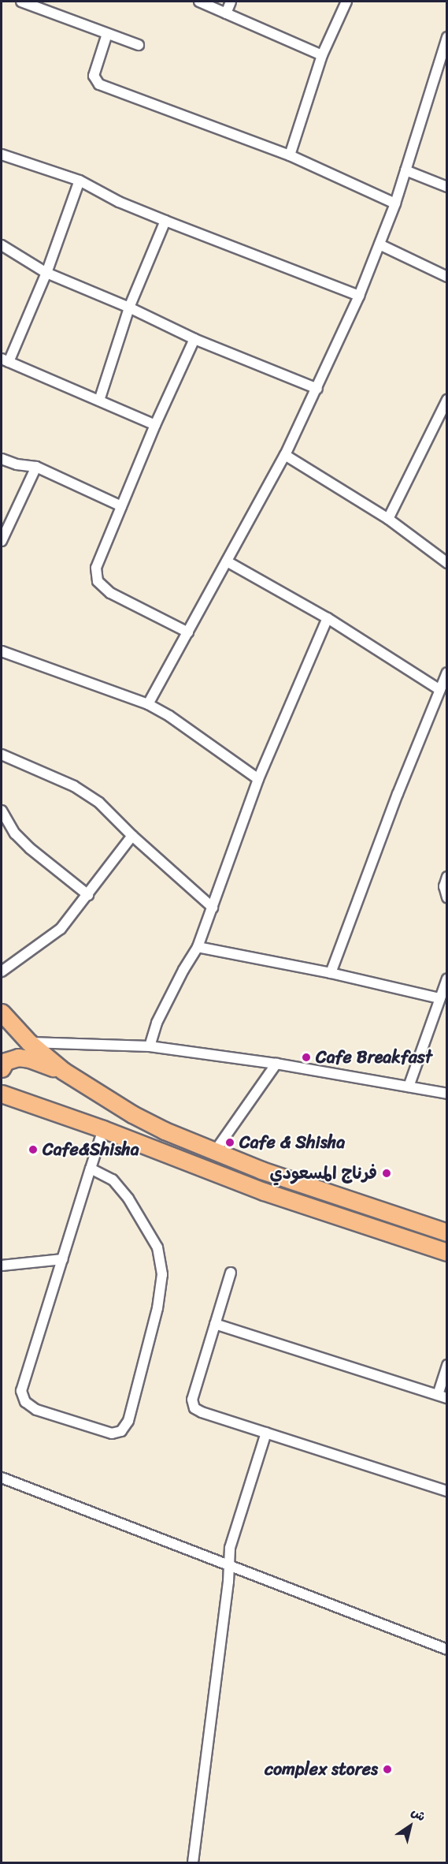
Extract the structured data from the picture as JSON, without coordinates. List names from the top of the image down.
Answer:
{
  "places": [
    "Cafe Breakfast",
    "Cafe & Shisha",
    "Cafe&Shisha",
    "فرناج المسعودي",
    "complex stores"
  ],
  "north": "top right"
}
